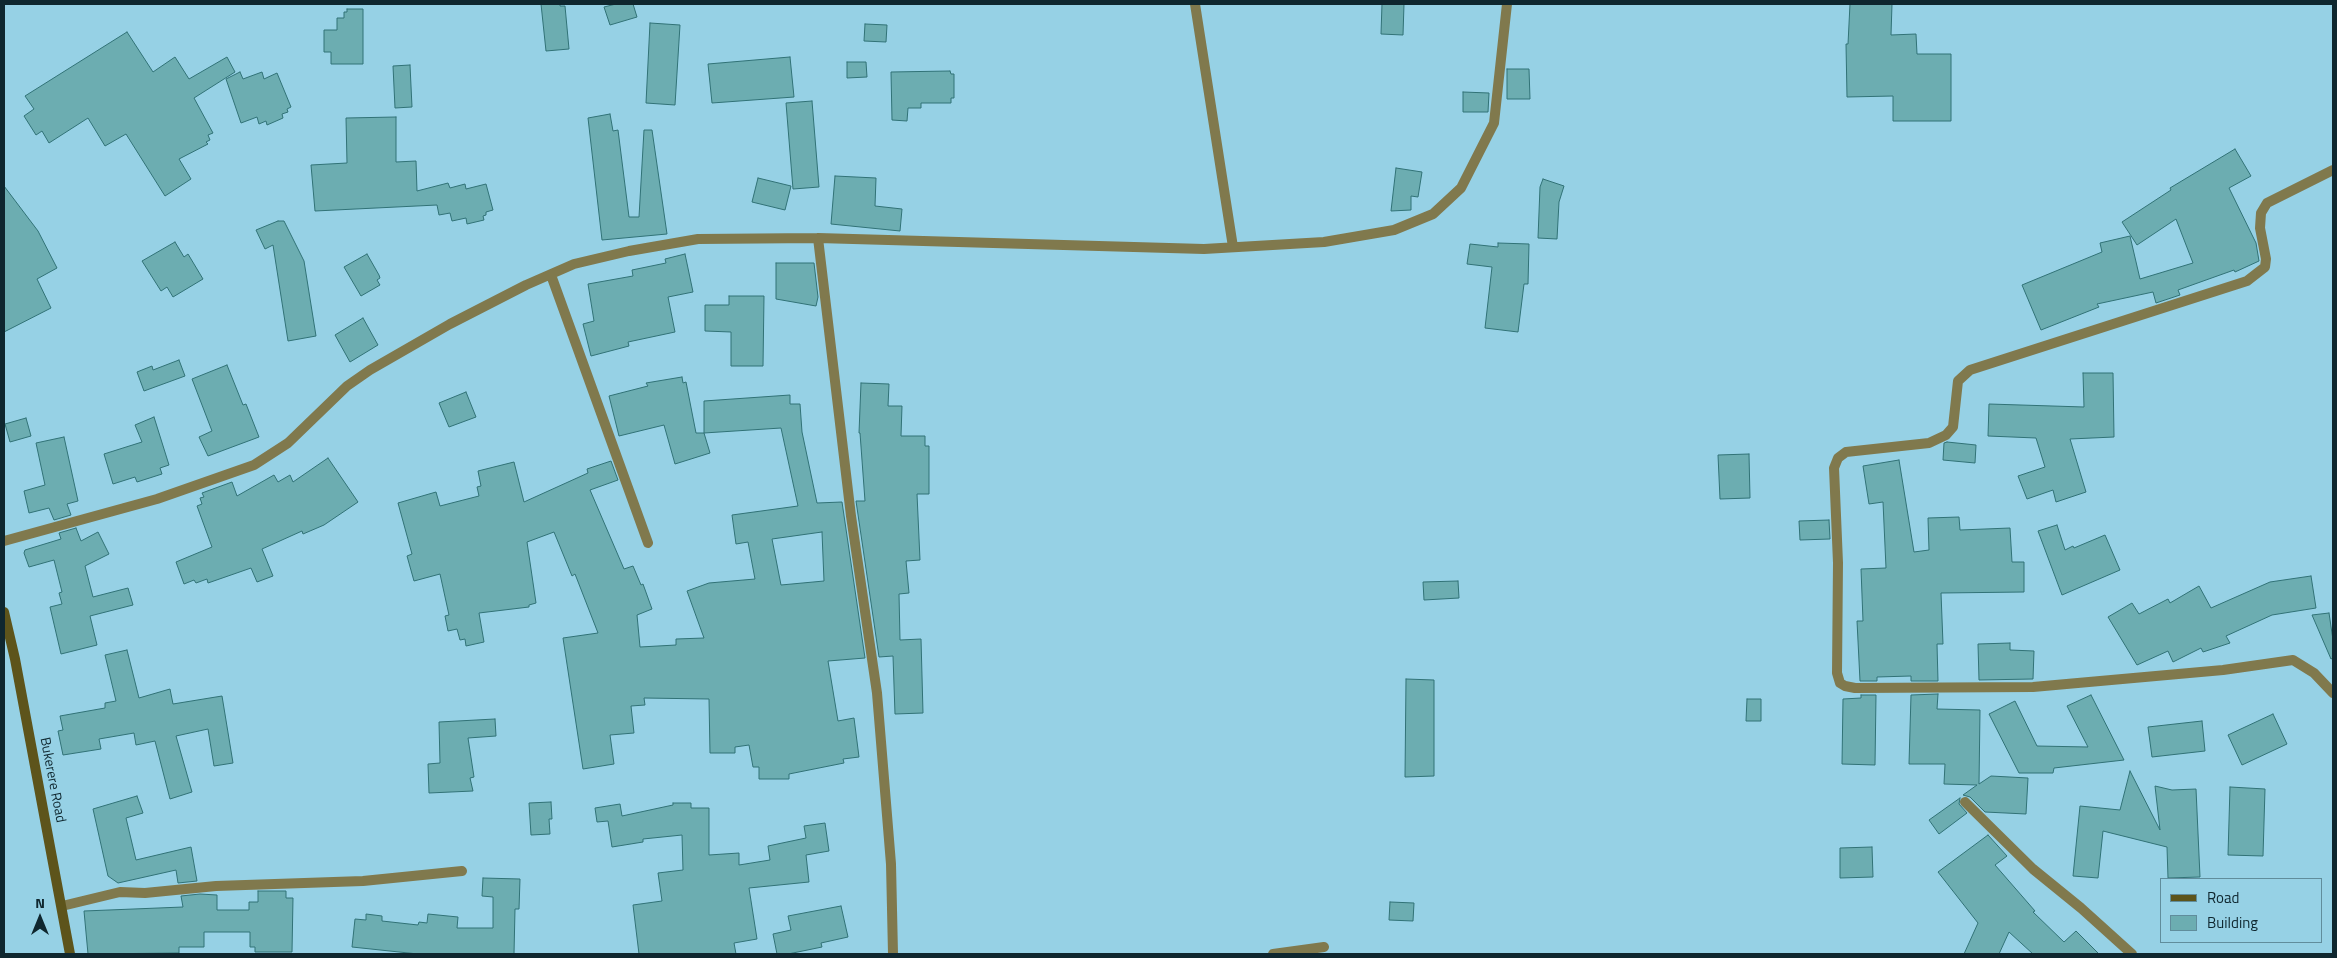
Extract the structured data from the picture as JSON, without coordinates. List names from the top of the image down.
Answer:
{
  "streets": {
    "main road": ["Bukerere Road"]
  },
  "legend": ["Road", "Building"],
  "north": "top"
}
